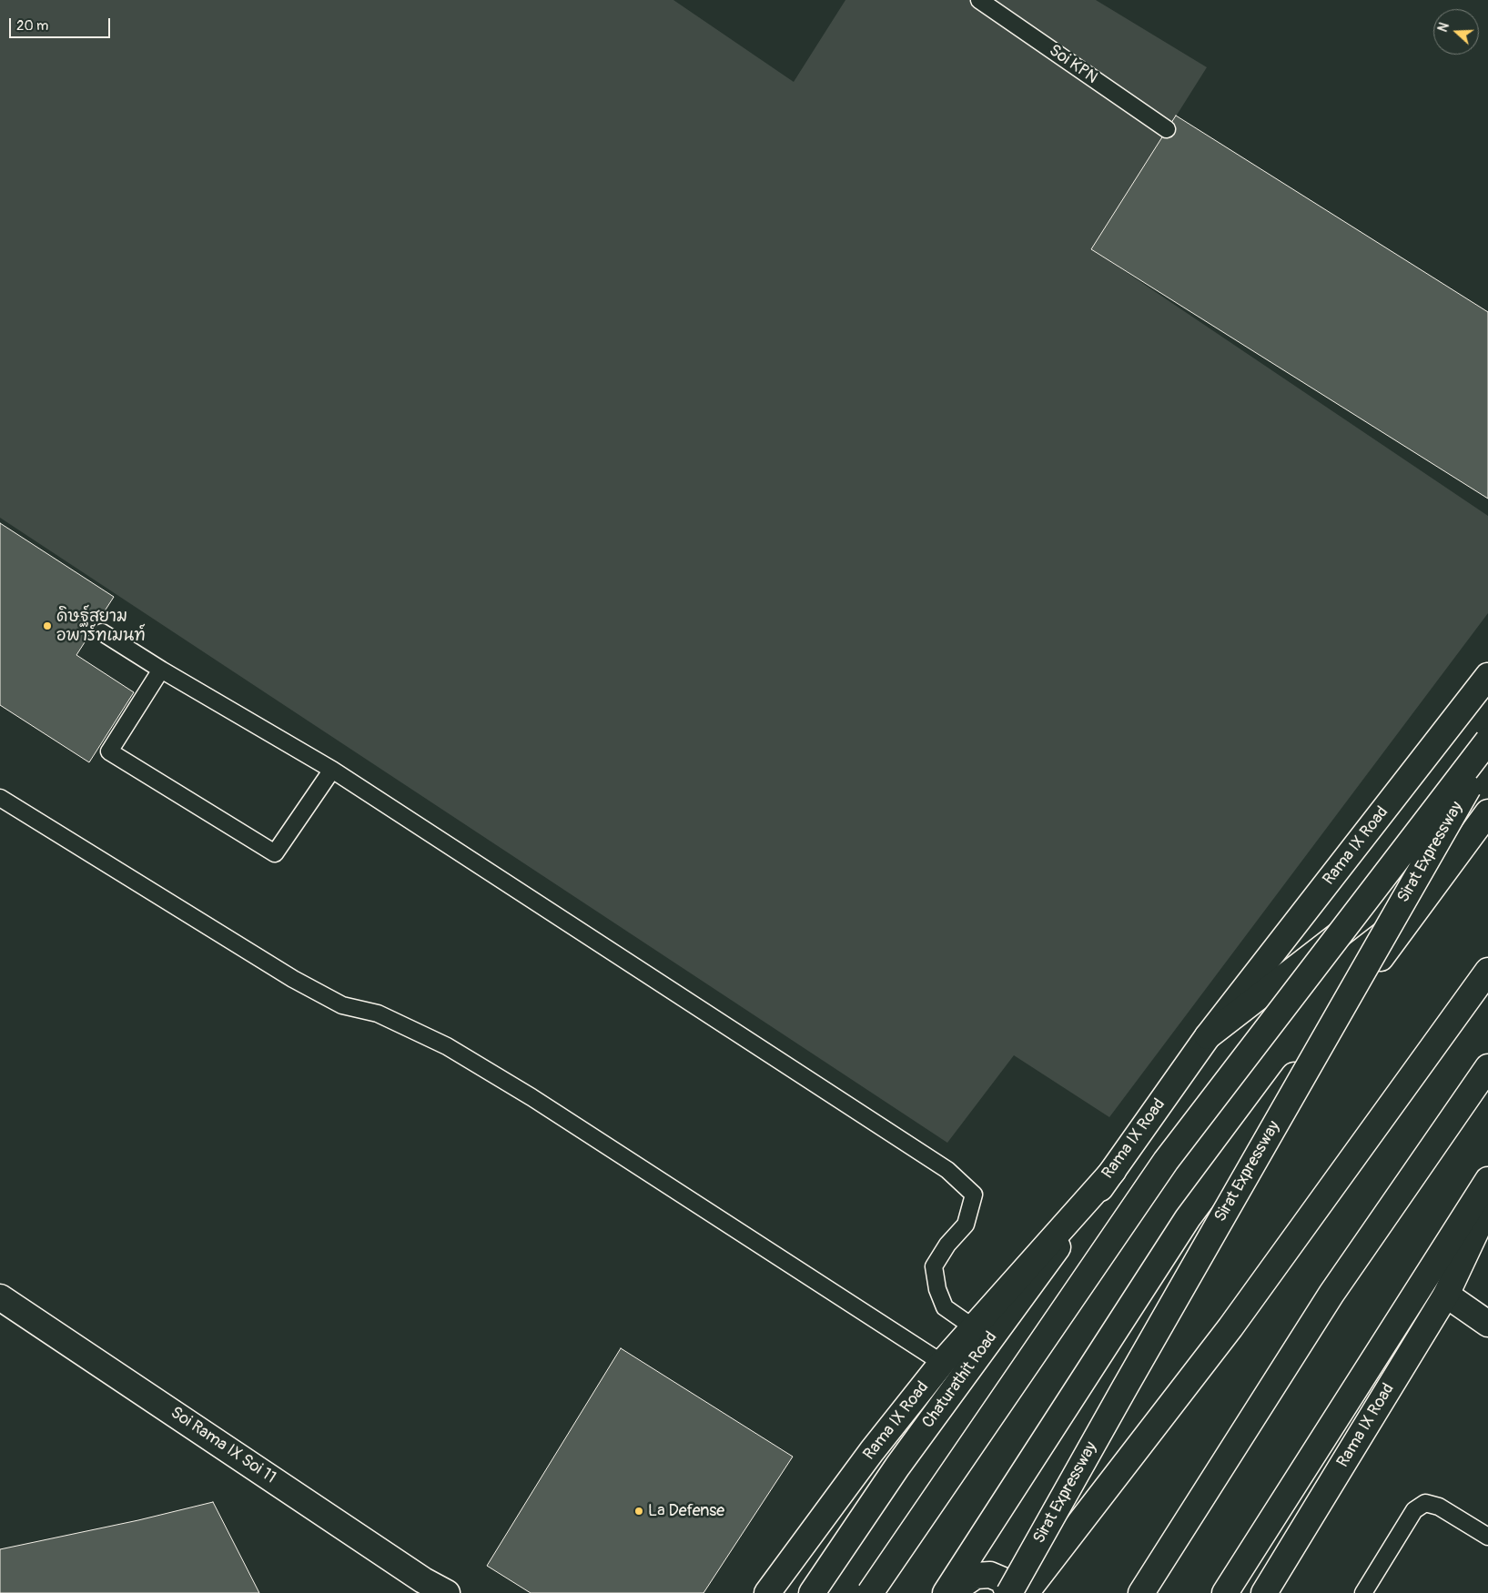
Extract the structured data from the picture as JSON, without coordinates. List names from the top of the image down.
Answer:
{
  "streets": {
    "main road": [
      "Rama IX Road",
      "Sirat Expressway",
      "Chaturathit Road",
      "Soi Rama IX Soi 11"
    ],
    "lane": ["Soi KPN"]
  },
  "crossings": [
    ["Rama IX Road", "Chaturathit Road"]
  ],
  "places": ["ดิษฐ์สยาม อพาร์ทเมนท์", "La Defense"],
  "scale_bar": "20 m",
  "north": "left"
}
